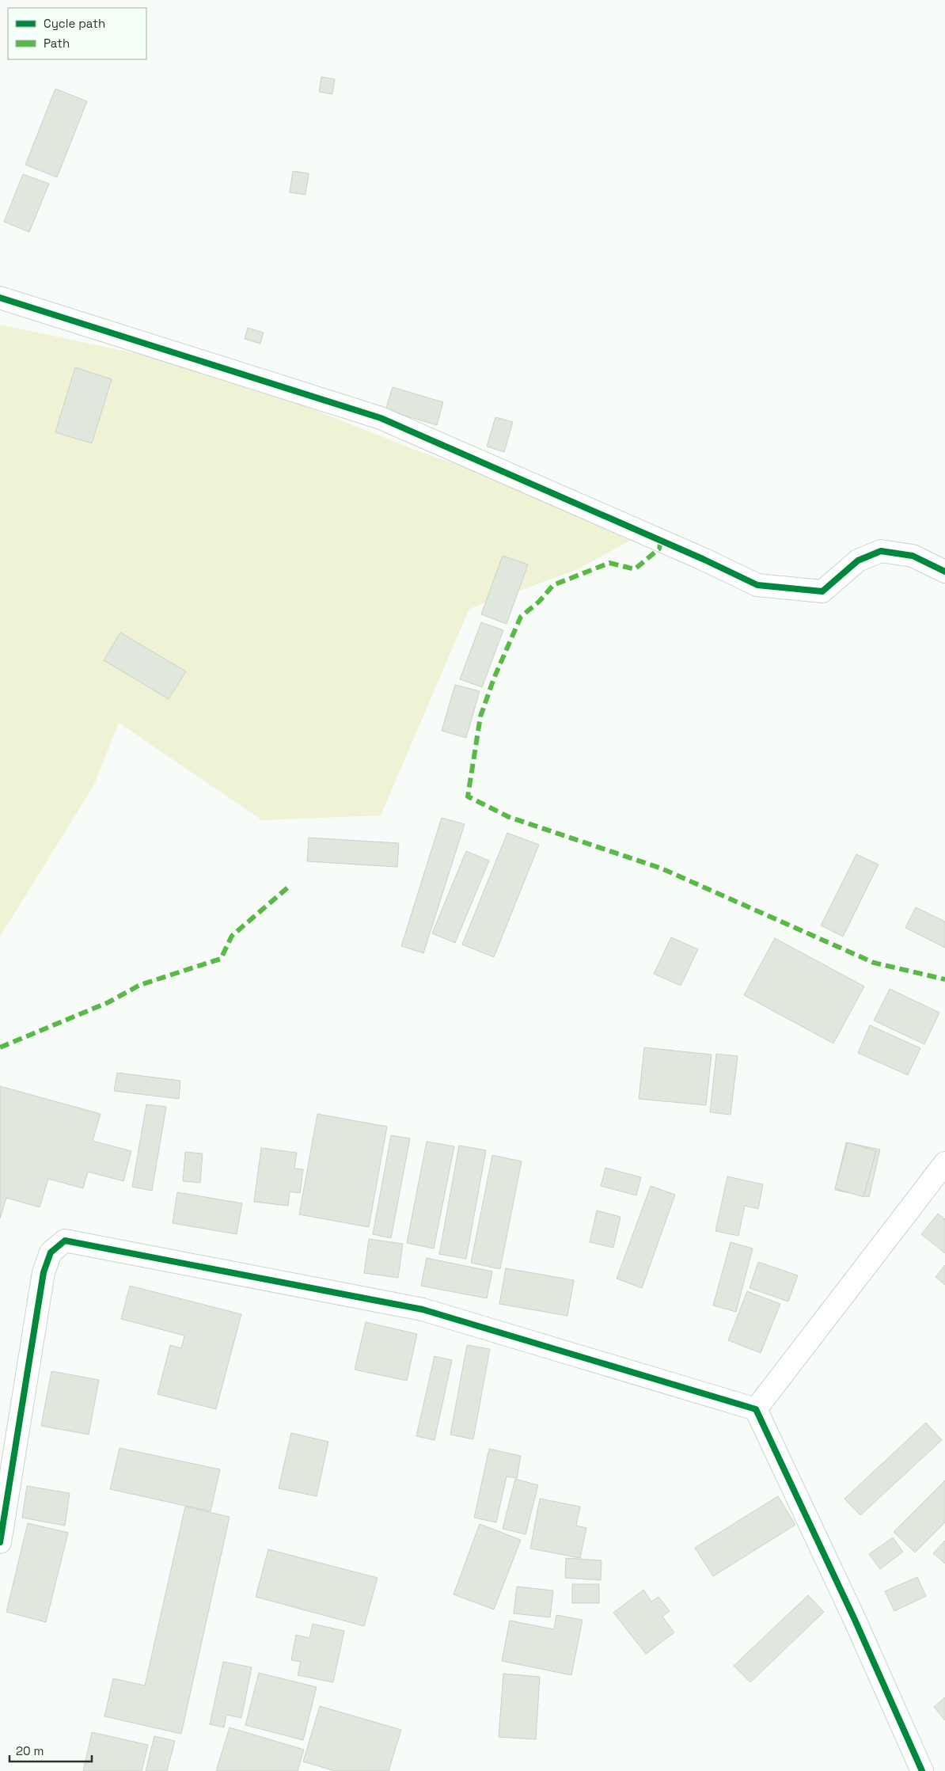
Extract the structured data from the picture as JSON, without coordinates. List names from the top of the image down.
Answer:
{
  "legend": ["Cycle path", "Path"],
  "scale_bar": "20 m"
}
